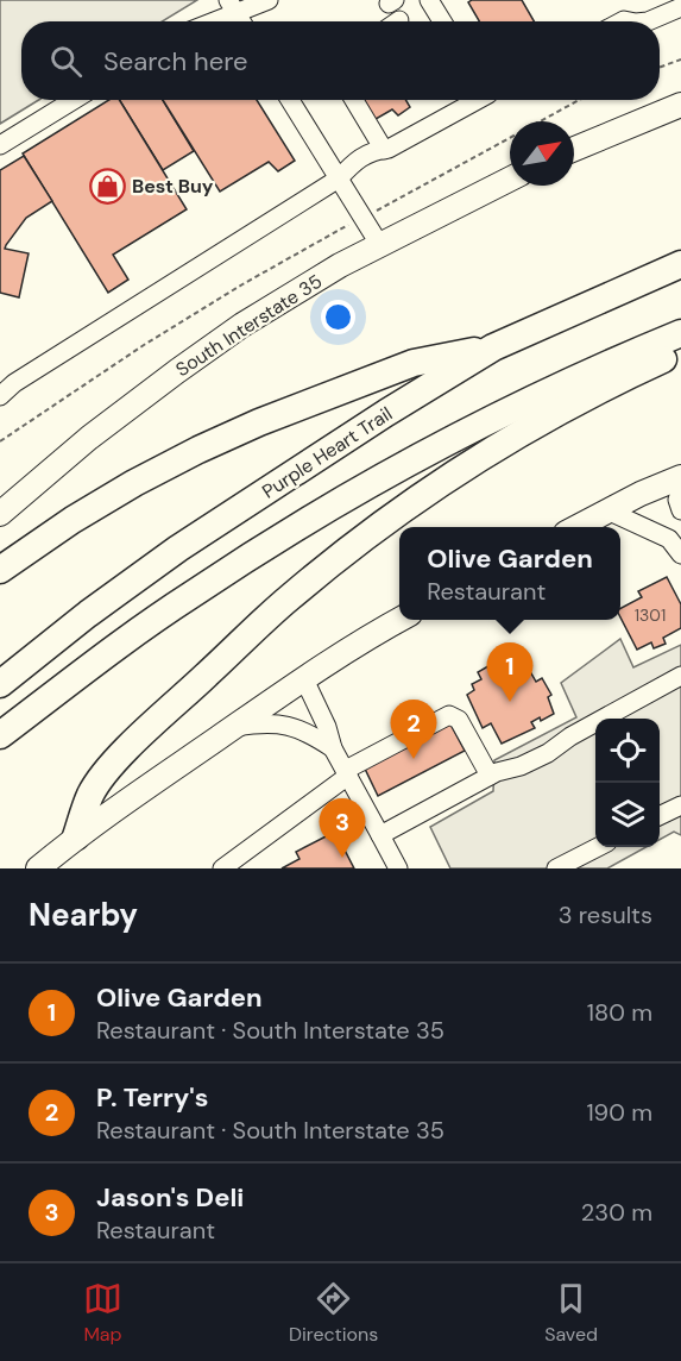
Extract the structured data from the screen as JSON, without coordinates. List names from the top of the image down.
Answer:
{
  "streets": {
    "highway": ["Purple Heart Trail"],
    "main road": ["South Interstate 35"]
  },
  "places": {
    "shop": ["Best Buy"]
  },
  "house_numbers": ["1301"],
  "north": "top right",
  "page": {
    "search": "Search here",
    "popup": ["Olive Garden", "Restaurant"],
    "pins": ["1", "2", "3"],
    "heading": ["Nearby", "3 results"],
    "list": [
      {
        "mark": "1",
        "name": "Olive Garden",
        "note": "Restaurant · South Interstate 35",
        "value": "180 m"
      },
      {
        "mark": "2",
        "name": "P. Terry's",
        "note": "Restaurant · South Interstate 35",
        "value": "190 m"
      },
      {
        "mark": "3",
        "name": "Jason's Deli",
        "note": "Restaurant",
        "value": "230 m"
      }
    ],
    "nav": ["Map", "Directions", "Saved"]
  }
}
